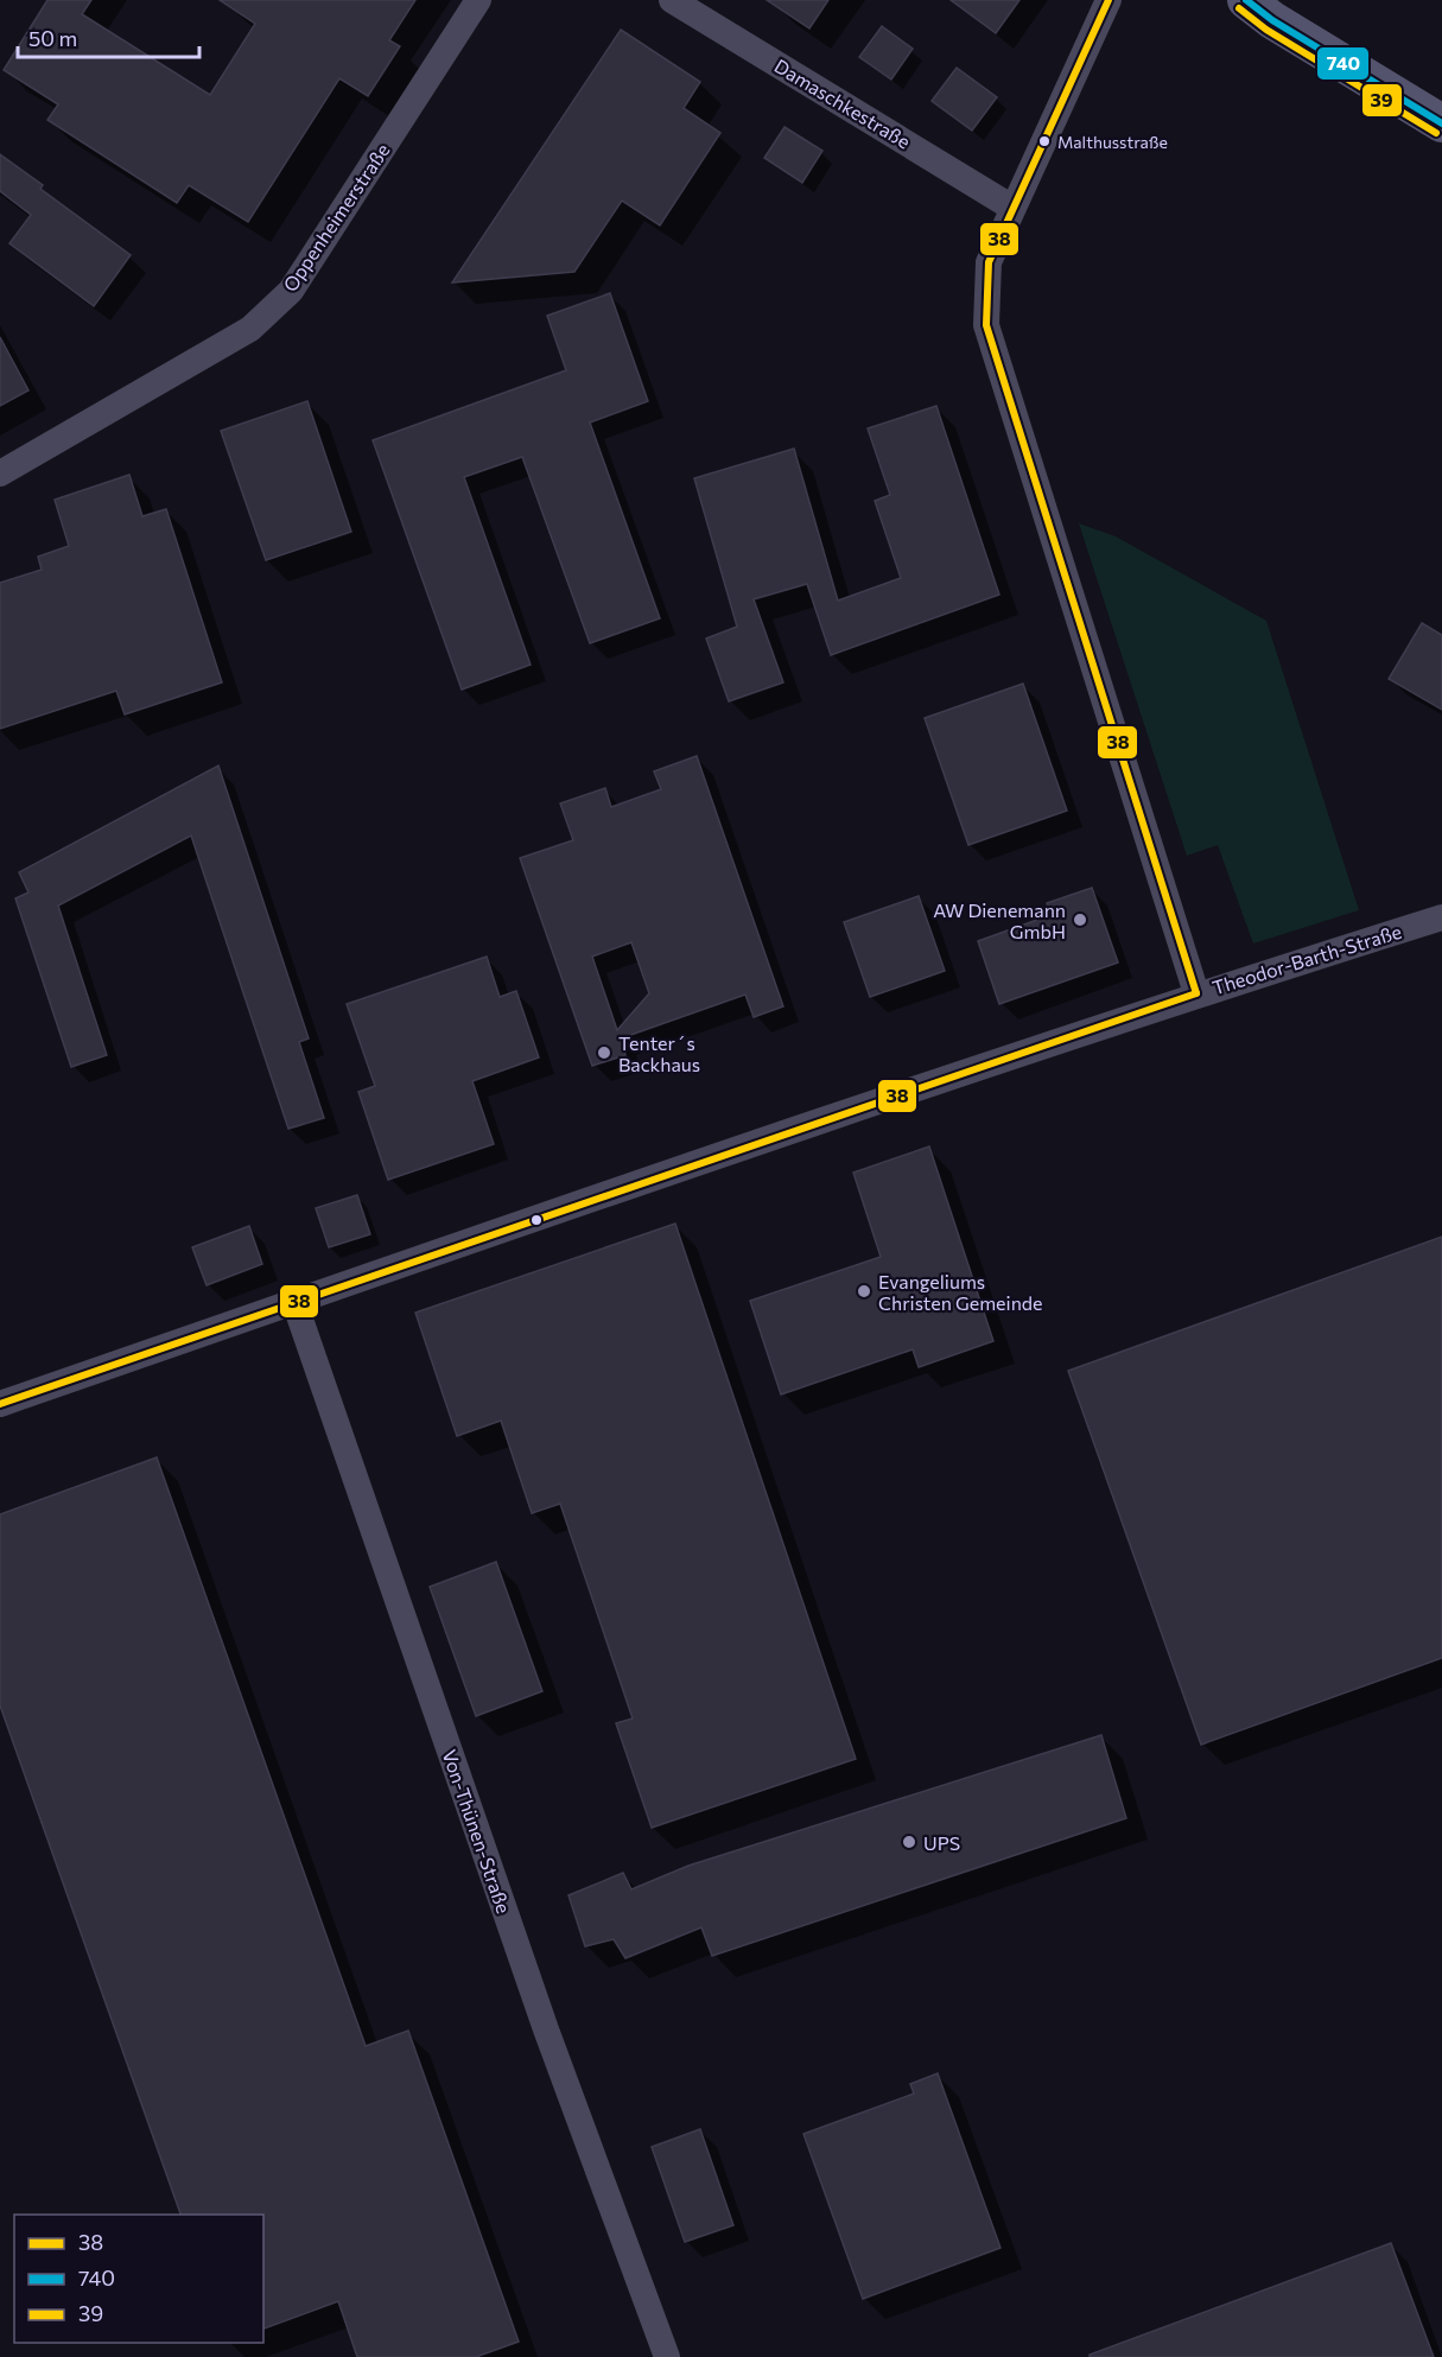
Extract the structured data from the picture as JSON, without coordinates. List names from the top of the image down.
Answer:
{
  "streets": {
    "street": [
      "Damaschkestraße",
      "Oppenheimerstraße",
      "Theodor-Barth-Straße",
      "Von-Thünen-Straße"
    ]
  },
  "crossings": [
    ["Theodor-Barth-Straße", "Von-Thünen-Straße"]
  ],
  "places": [
    "Malthusstraße",
    "AW Dienemann GmbH",
    "Tenter´s Backhaus",
    "Evangeliums Christen Gemeinde",
    "UPS"
  ],
  "lines": ["transit line 38", "transit line 740", "transit line 39"],
  "legend": ["38", "740", "39"],
  "scale_bar": "50 m"
}
